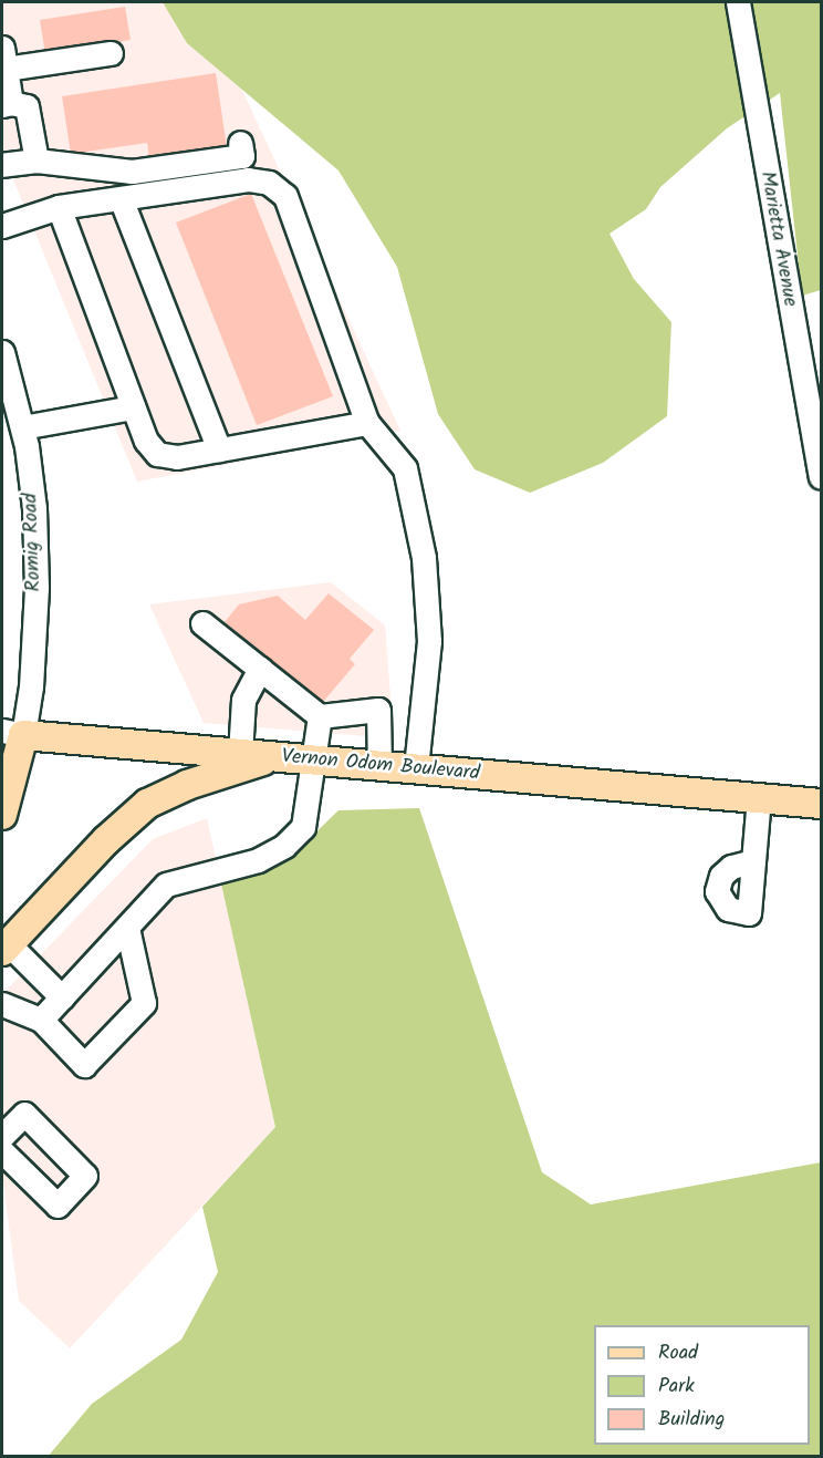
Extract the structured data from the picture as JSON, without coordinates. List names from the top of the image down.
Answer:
{
  "streets": {
    "main road": ["Vernon Odom Boulevard"],
    "street": ["Marietta Avenue", "Romig Road"]
  },
  "crossings": [
    ["Romig Road", "Vernon Odom Boulevard"]
  ],
  "legend": ["Road", "Park", "Building"]
}
